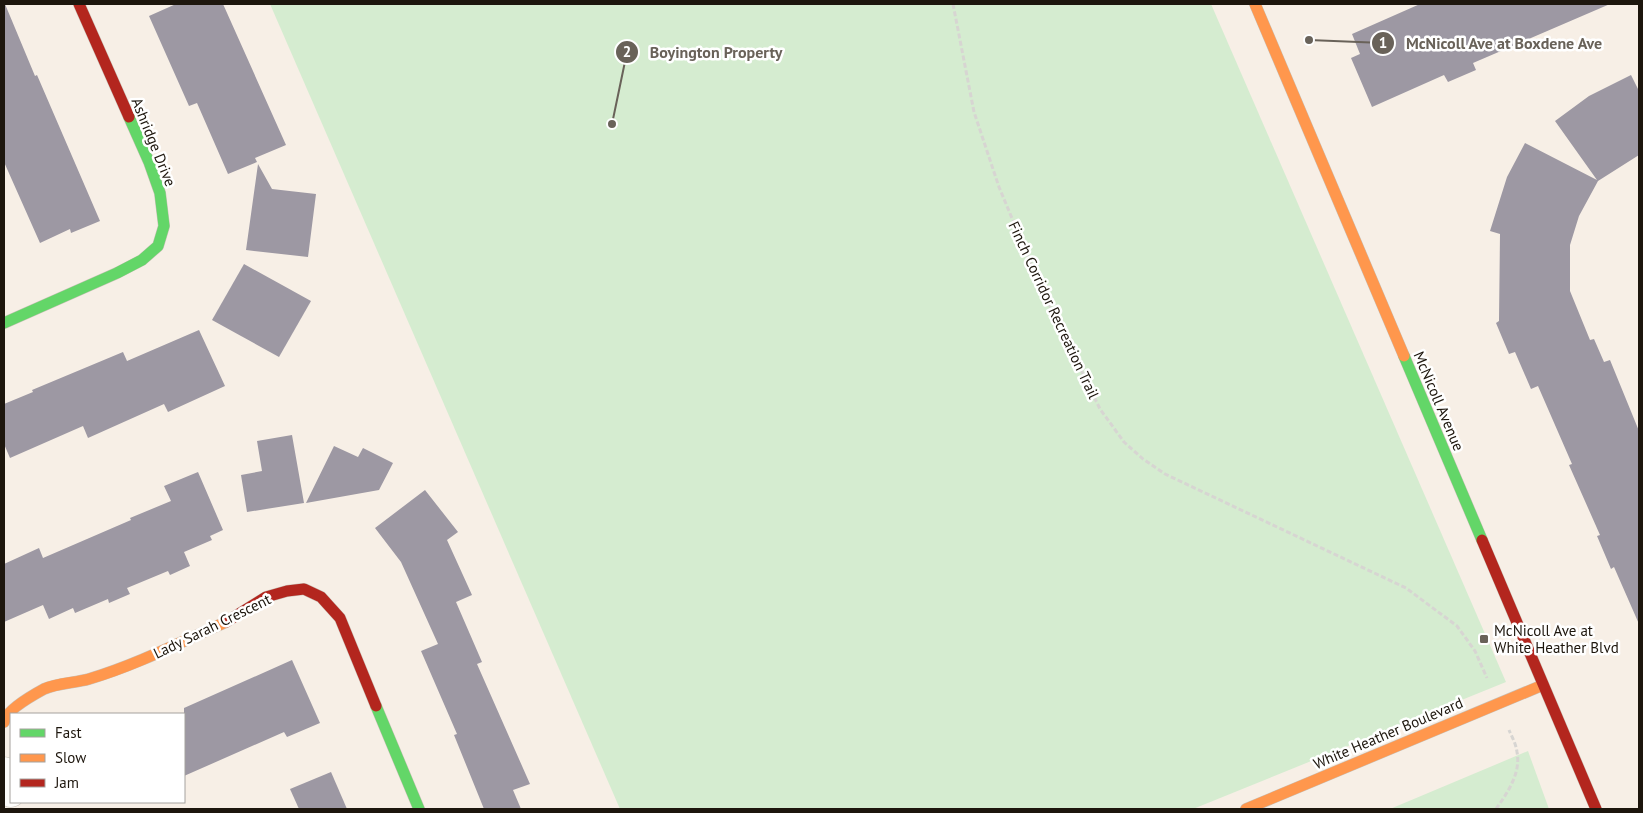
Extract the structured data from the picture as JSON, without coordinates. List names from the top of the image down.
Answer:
{
  "streets": {
    "street": [
      "Ashridge Drive",
      "McNicoll Avenue",
      "Lady Sarah Crescent",
      "White Heather Boulevard"
    ],
    "path": ["Finch Corridor Recreation Trail"]
  },
  "crossings": [
    ["McNicoll Avenue", "White Heather Boulevard"]
  ],
  "places": {
    "other": ["McNicoll Ave at Boxdene Ave", "Boyington Property"],
    "transit": ["McNicoll Ave at White Heather Blvd"]
  },
  "legend": ["Fast", "Slow", "Jam"]
}
